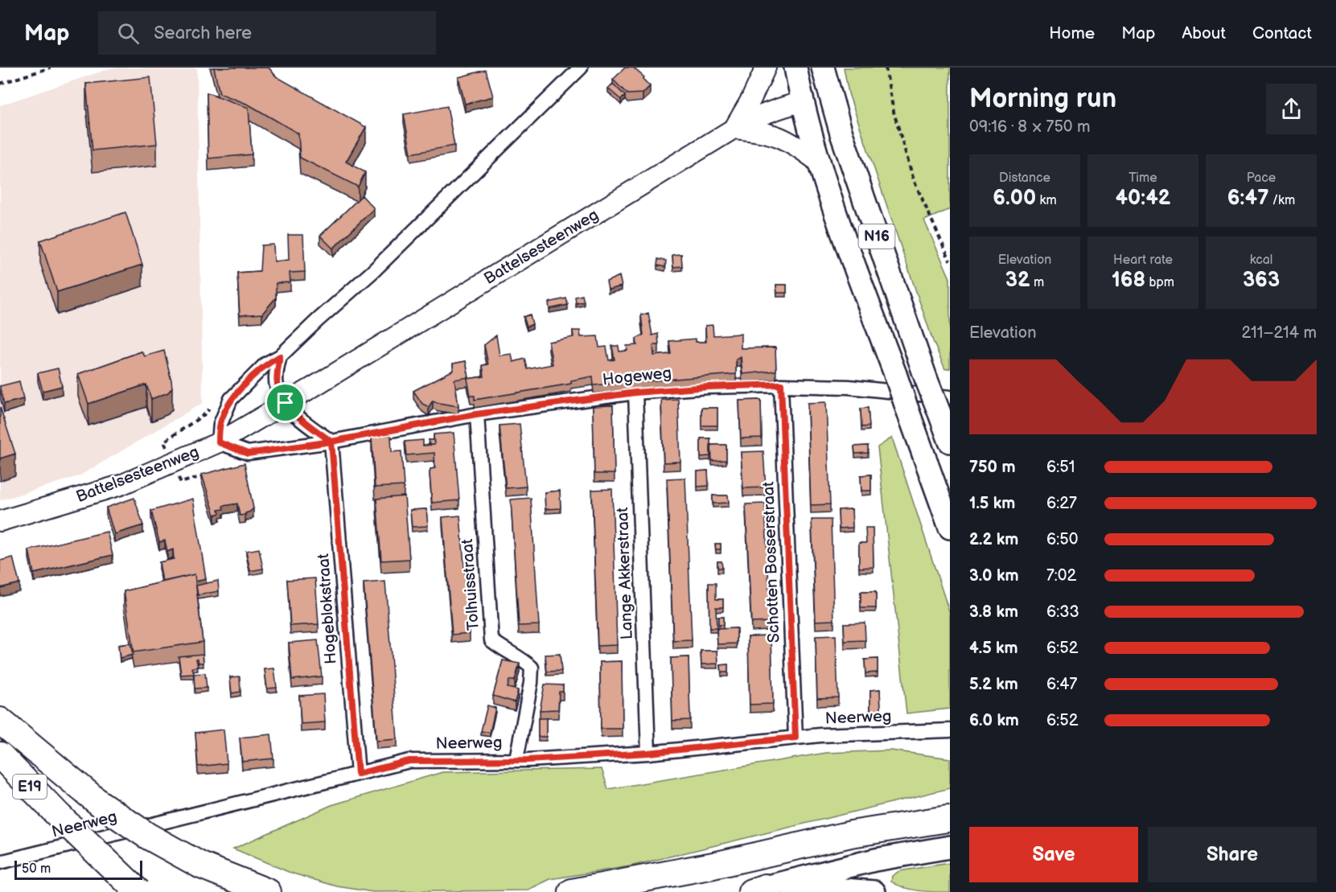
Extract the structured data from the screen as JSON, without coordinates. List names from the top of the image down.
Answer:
{
  "streets": {
    "highway": ["E19"],
    "main road": ["N16", "Battelsesteenweg"],
    "street": [
      "Hogeweg",
      "Schotten Bosserstraat",
      "Lange Akkerstraat",
      "Tolhuisstraat",
      "Hogeblokstraat",
      "Neerweg"
    ]
  },
  "crossings": [
    ["N16", "Battelsesteenweg"],
    ["N16", "Hogeweg"],
    ["Battelsesteenweg", "Hogeweg"],
    ["Hogeweg", "Schotten Bosserstraat"],
    ["Hogeweg", "Lange Akkerstraat"],
    ["Hogeweg", "Tolhuisstraat"],
    ["Hogeweg", "Hogeblokstraat"],
    ["Schotten Bosserstraat", "Neerweg"],
    ["Lange Akkerstraat", "Neerweg"],
    ["Tolhuisstraat", "Neerweg"],
    ["Hogeblokstraat", "Neerweg"]
  ],
  "scale_bar": "50 m",
  "page": {
    "header": "Map",
    "search": "Search here",
    "nav": [
      "Home",
      "Map",
      "About",
      "Contact"
    ],
    "heading": ["Morning run", "09:16 · 8 × 750 m"],
    "stats": [
      ["Distance", "6.00 km"],
      ["Time", "40:42"],
      ["Pace", "6:47 /km"],
      ["Elevation", "32 m"],
      ["Heart rate", "168 bpm"],
      ["kcal", "363"]
    ],
    "chart": ["Elevation", "211–214 m"],
    "list": [
      {
        "name": "750 m",
        "note": "6:51"
      },
      {
        "name": "1.5 km",
        "note": "6:27"
      },
      {
        "name": "2.2 km",
        "note": "6:50"
      },
      {
        "name": "3.0 km",
        "note": "7:02"
      },
      {
        "name": "3.8 km",
        "note": "6:33"
      },
      {
        "name": "4.5 km",
        "note": "6:52"
      },
      {
        "name": "5.2 km",
        "note": "6:47"
      },
      {
        "name": "6.0 km",
        "note": "6:52"
      }
    ],
    "buttons": ["Save", "Share"],
    "scale": "50 m"
  }
}
